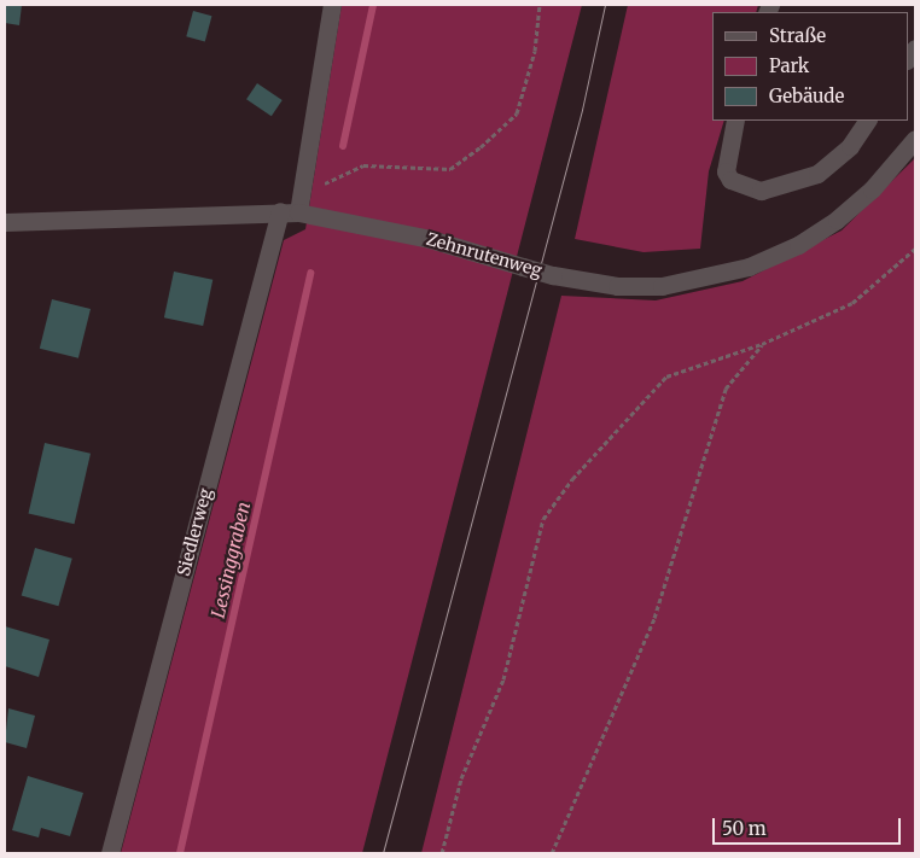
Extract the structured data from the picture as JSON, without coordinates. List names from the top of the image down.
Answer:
{
  "streets": {
    "street": ["Zehnrutenweg", "Siedlerweg"]
  },
  "crossings": [
    ["Zehnrutenweg", "Siedlerweg"]
  ],
  "water": ["Lessinggraben"],
  "legend": ["Straße", "Park", "Gebäude"],
  "scale_bar": "50 m"
}
